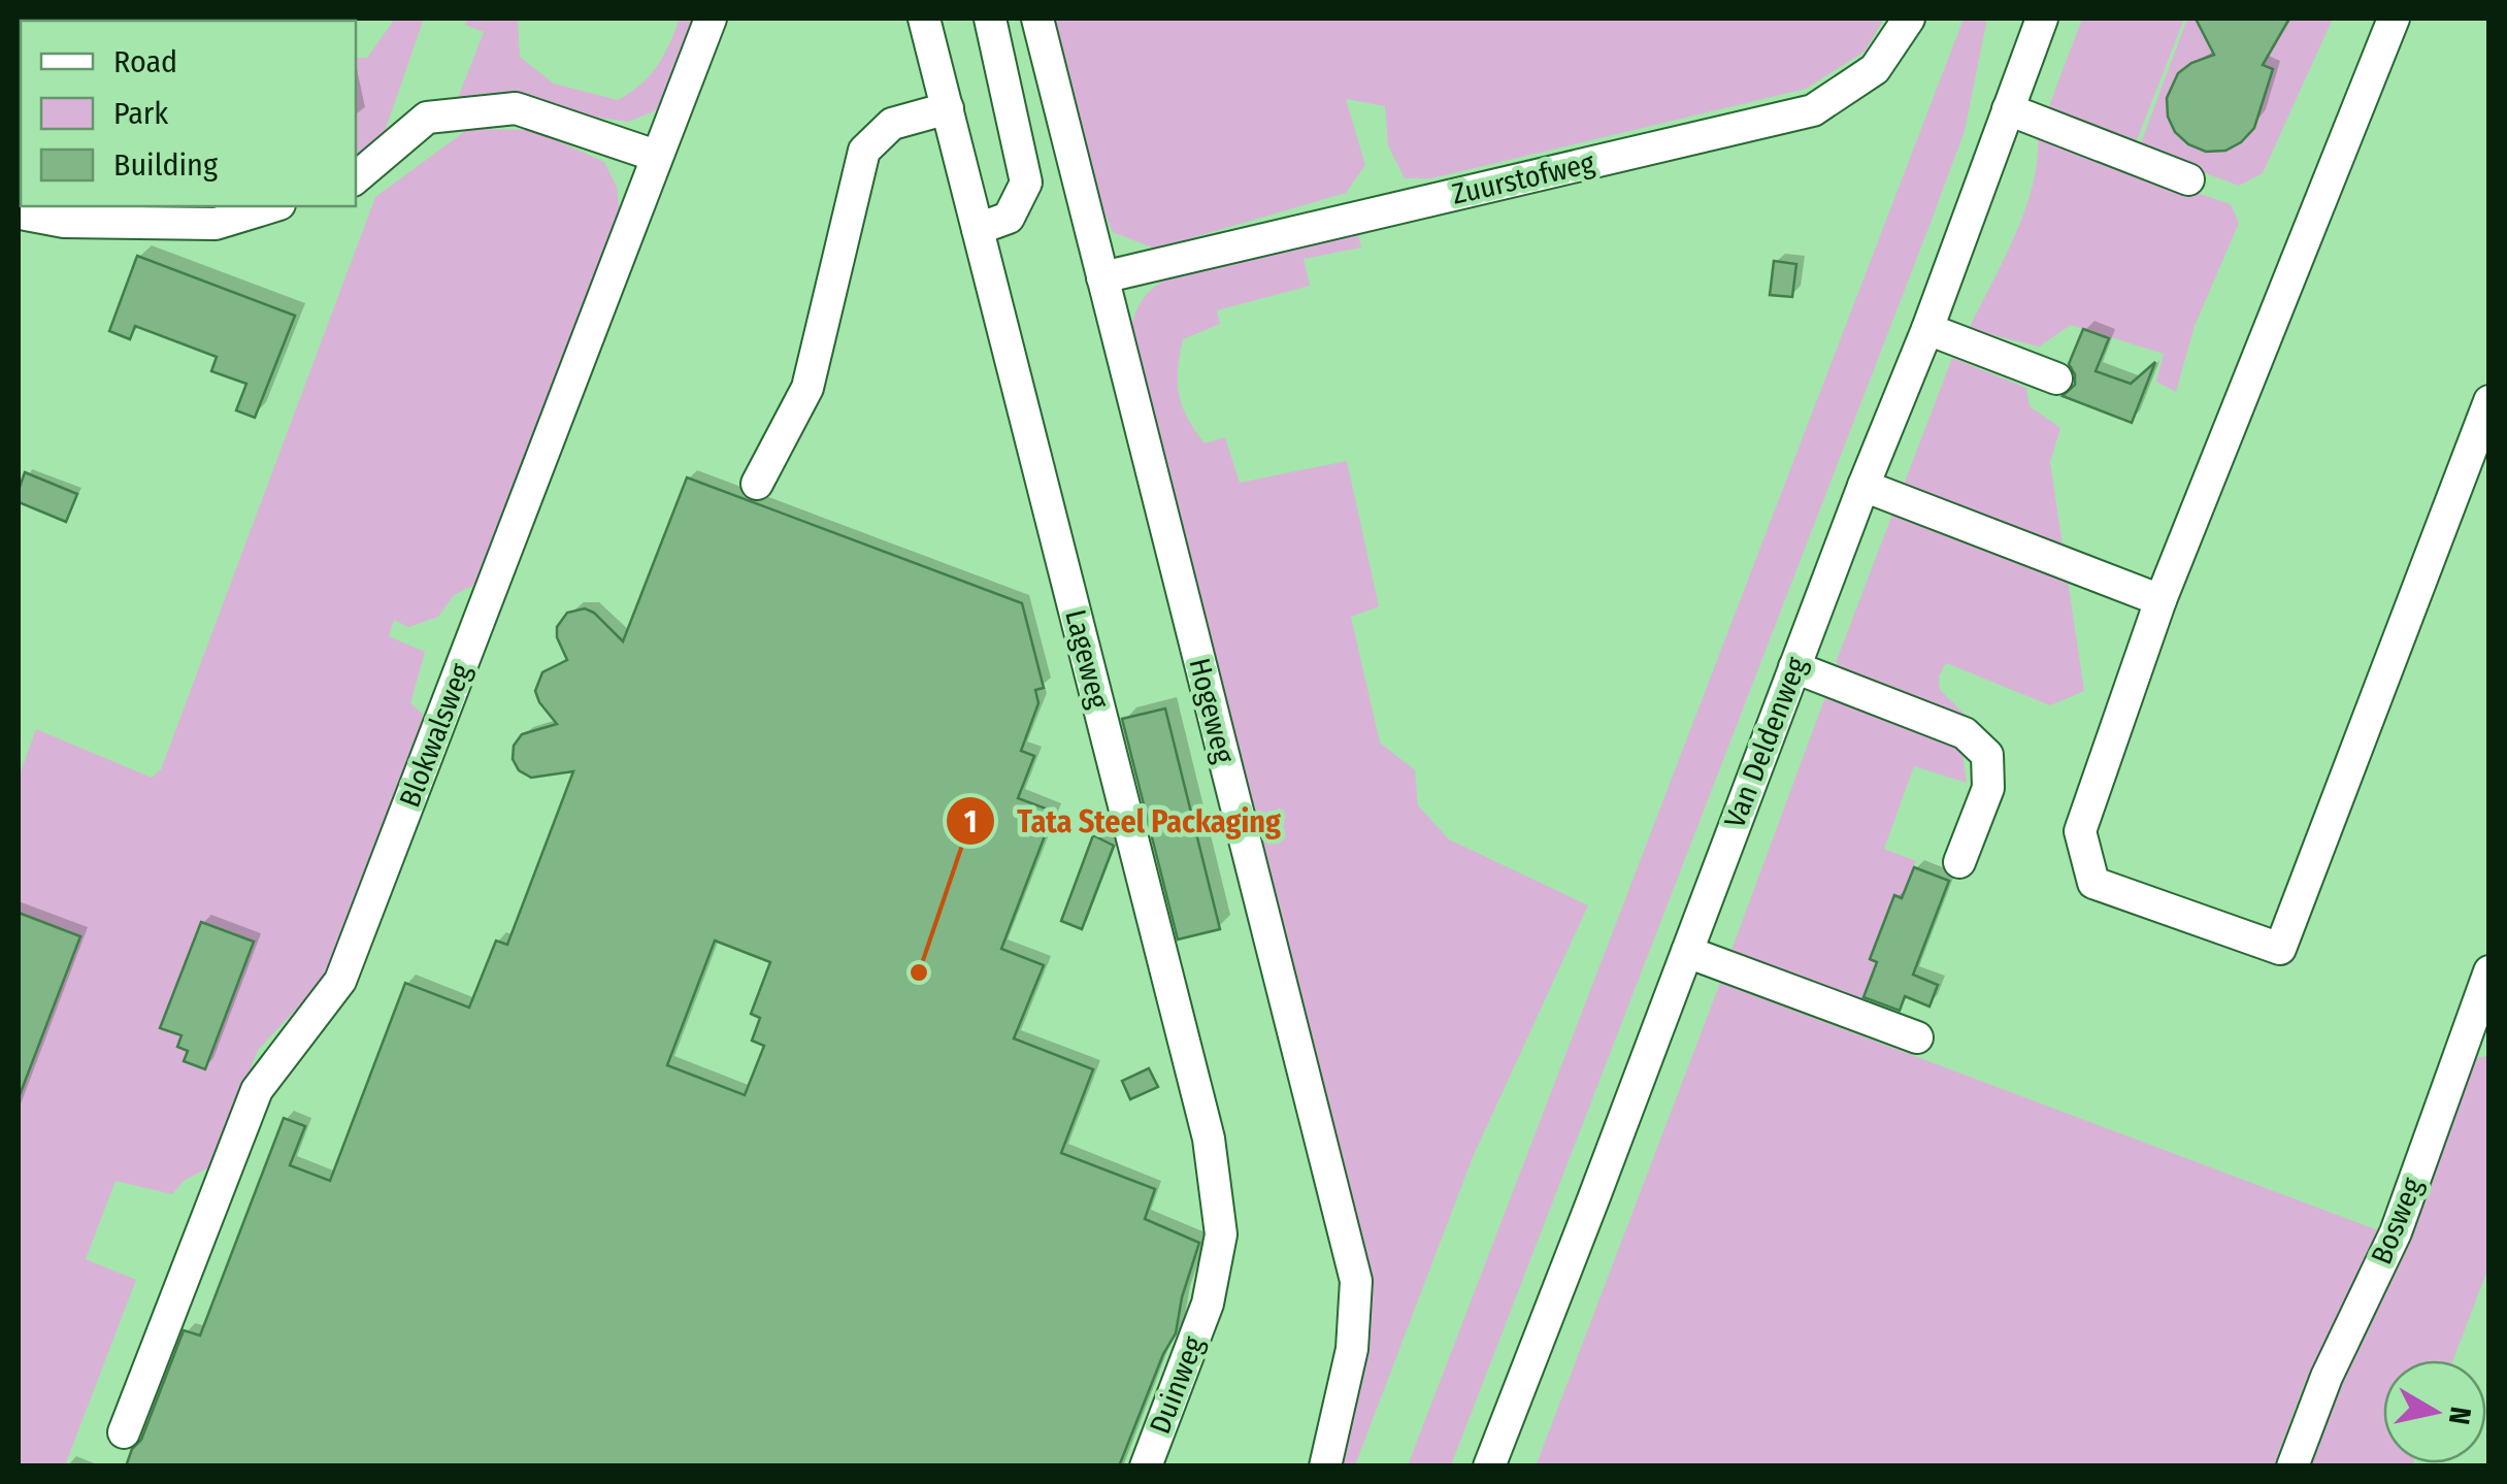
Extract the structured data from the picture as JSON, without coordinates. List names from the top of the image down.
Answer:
{
  "streets": {
    "lane": [
      "Zuurstofweg",
      "Lageweg",
      "Hogeweg",
      "Blokwalsweg",
      "Van Deldenweg",
      "Bosweg",
      "Duinweg"
    ]
  },
  "crossings": [
    ["Zuurstofweg", "Hogeweg"],
    ["Lageweg", "Duinweg"]
  ],
  "places": ["Tata Steel Packaging"],
  "legend": ["Road", "Park", "Building"],
  "north": "right"
}
